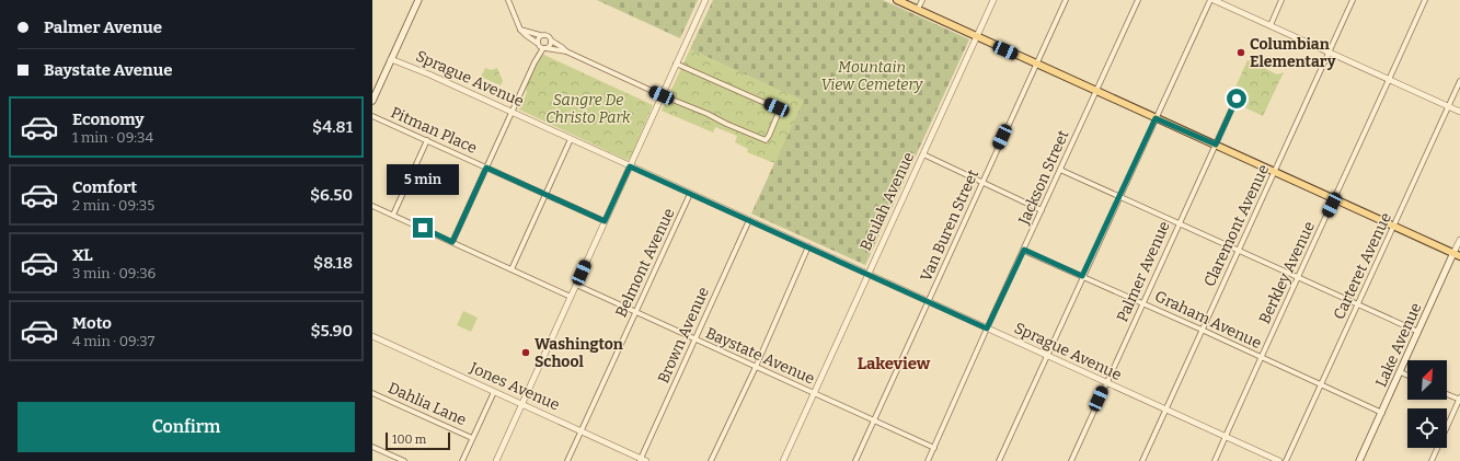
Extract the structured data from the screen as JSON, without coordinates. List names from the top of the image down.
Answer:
{
  "streets": {
    "main road": ["Lake Avenue"],
    "street": [
      "Sprague Avenue",
      "Pitman Place",
      "Jackson Street",
      "Beulah Avenue",
      "Van Buren Street",
      "Claremont Avenue",
      "Belmont Avenue",
      "Carteret Avenue",
      "Palmer Avenue",
      "Berkley Avenue",
      "Graham Avenue",
      "Brown Avenue",
      "Baystate Avenue",
      "Jones Avenue",
      "Dahlia Lane"
    ]
  },
  "crossings": [
    ["Sprague Avenue", "Jackson Street"],
    ["Sprague Avenue", "Beulah Avenue"],
    ["Sprague Avenue", "Van Buren Street"],
    ["Sprague Avenue", "Claremont Avenue"],
    ["Sprague Avenue", "Belmont Avenue"],
    ["Sprague Avenue", "Palmer Avenue"],
    ["Sprague Avenue", "Berkley Avenue"],
    ["Sprague Avenue", "Brown Avenue"],
    ["Jackson Street", "Graham Avenue"],
    ["Jackson Street", "Baystate Avenue"],
    ["Beulah Avenue", "Baystate Avenue"],
    ["Van Buren Street", "Baystate Avenue"],
    ["Claremont Avenue", "Graham Avenue"],
    ["Belmont Avenue", "Baystate Avenue"],
    ["Belmont Avenue", "Jones Avenue"],
    ["Carteret Avenue", "Graham Avenue"],
    ["Palmer Avenue", "Graham Avenue"],
    ["Berkley Avenue", "Graham Avenue"],
    ["Graham Avenue", "Lake Avenue"],
    ["Brown Avenue", "Baystate Avenue"],
    ["Brown Avenue", "Jones Avenue"]
  ],
  "districts": ["Lakeview"],
  "parks": ["Mountain View Cemetery", "Sangre De Christo Park"],
  "places": ["Columbian Elementary", "Washington School"],
  "scale_bar": "100 m",
  "north": "top right",
  "page": {
    "banner": ["Palmer Avenue", "Baystate Avenue"],
    "list": [
      {
        "name": "Economy",
        "note": "1 min · 09:34",
        "value": "$4.81"
      },
      {
        "name": "Comfort",
        "note": "2 min · 09:35",
        "value": "$6.50"
      },
      {
        "name": "XL",
        "note": "3 min · 09:36",
        "value": "$8.18"
      },
      {
        "name": "Moto",
        "note": "4 min · 09:37",
        "value": "$5.90"
      }
    ],
    "bubble": "5 min",
    "buttons": "Confirm",
    "scale": "100 m"
  }
}
